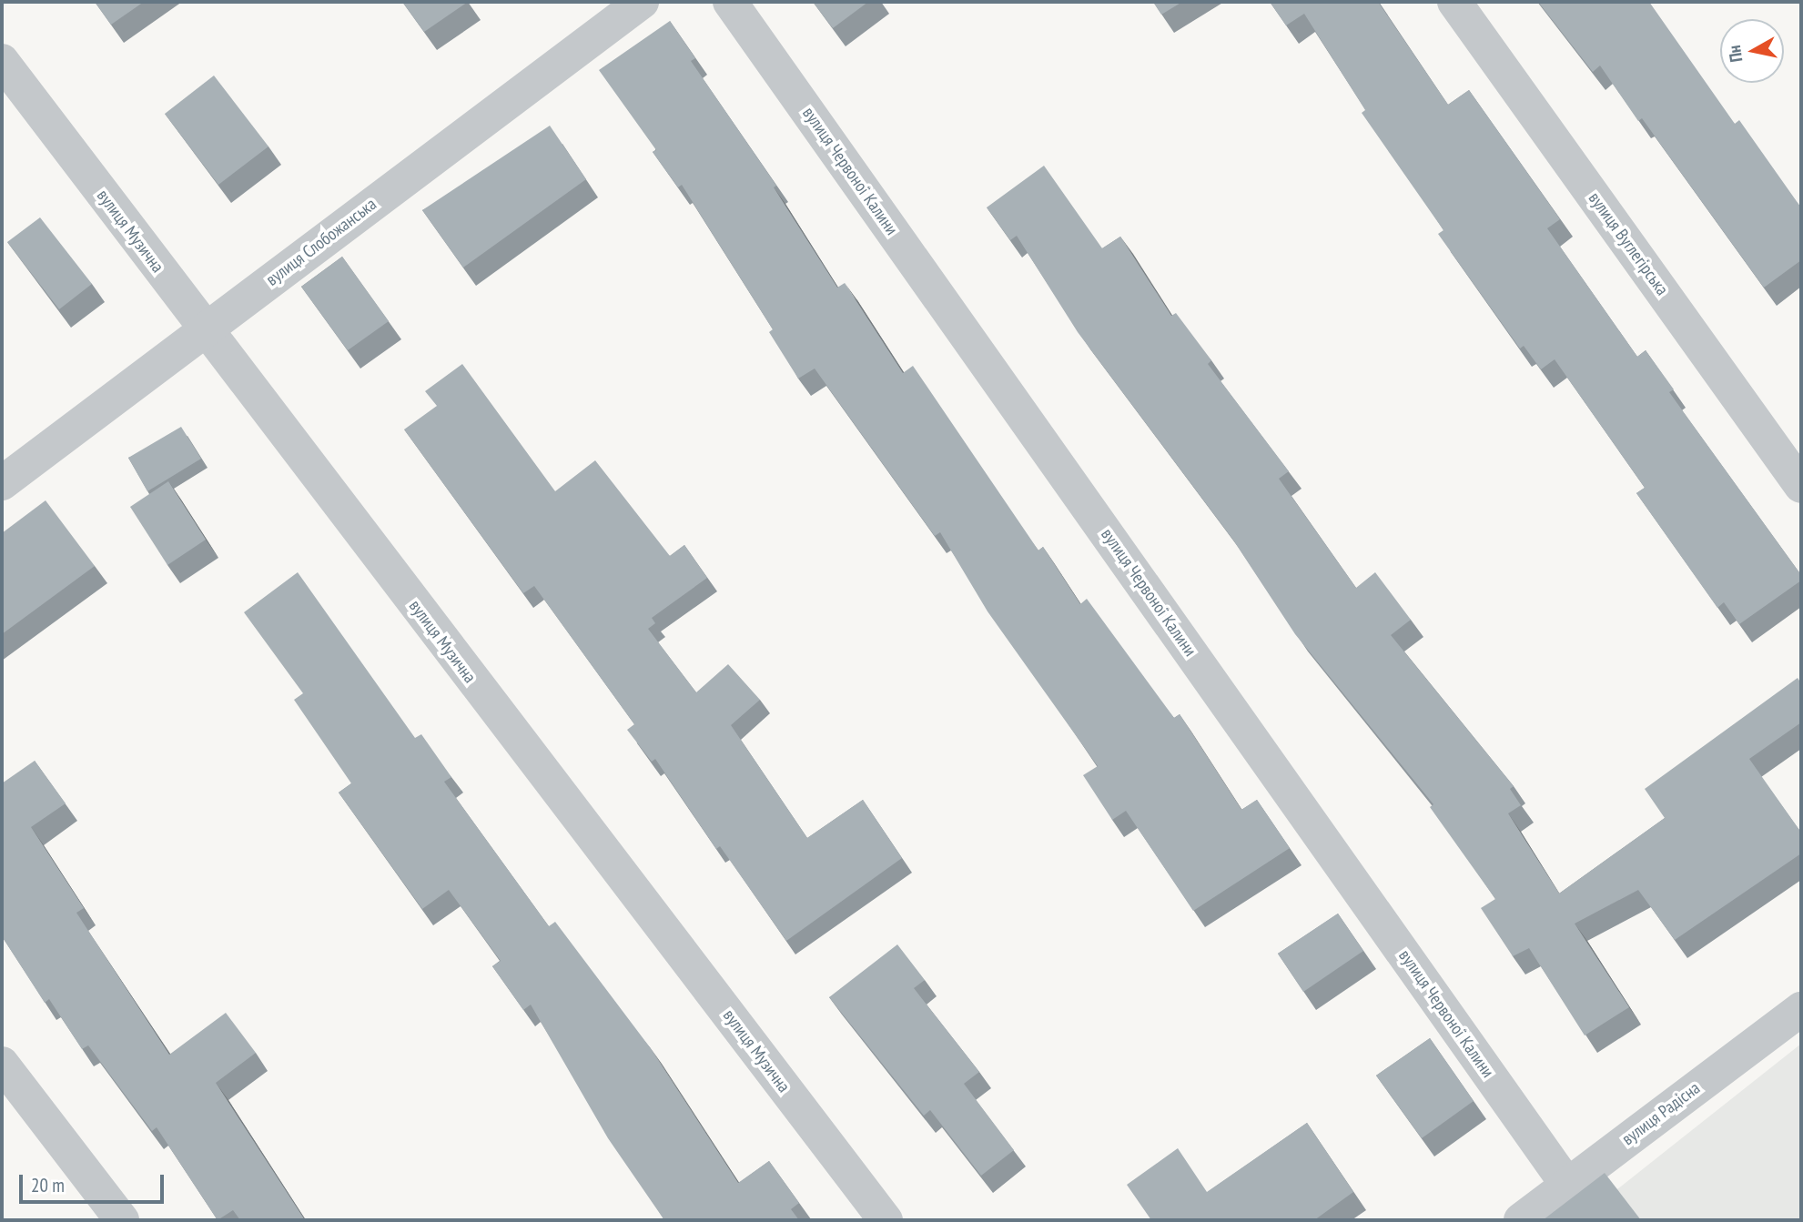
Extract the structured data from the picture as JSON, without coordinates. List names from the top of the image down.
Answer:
{
  "streets": {
    "street": [
      "вулиця Червоної Калини",
      "вулиця Музична",
      "вулиця Слобожанська",
      "вулиця Вуглегірська",
      "вулиця Радісна"
    ]
  },
  "crossings": [
    ["вулиця Червоної Калини", "вулиця Радісна"],
    ["вулиця Музична", "вулиця Слобожанська"]
  ],
  "scale_bar": "20 m",
  "north": "left"
}
